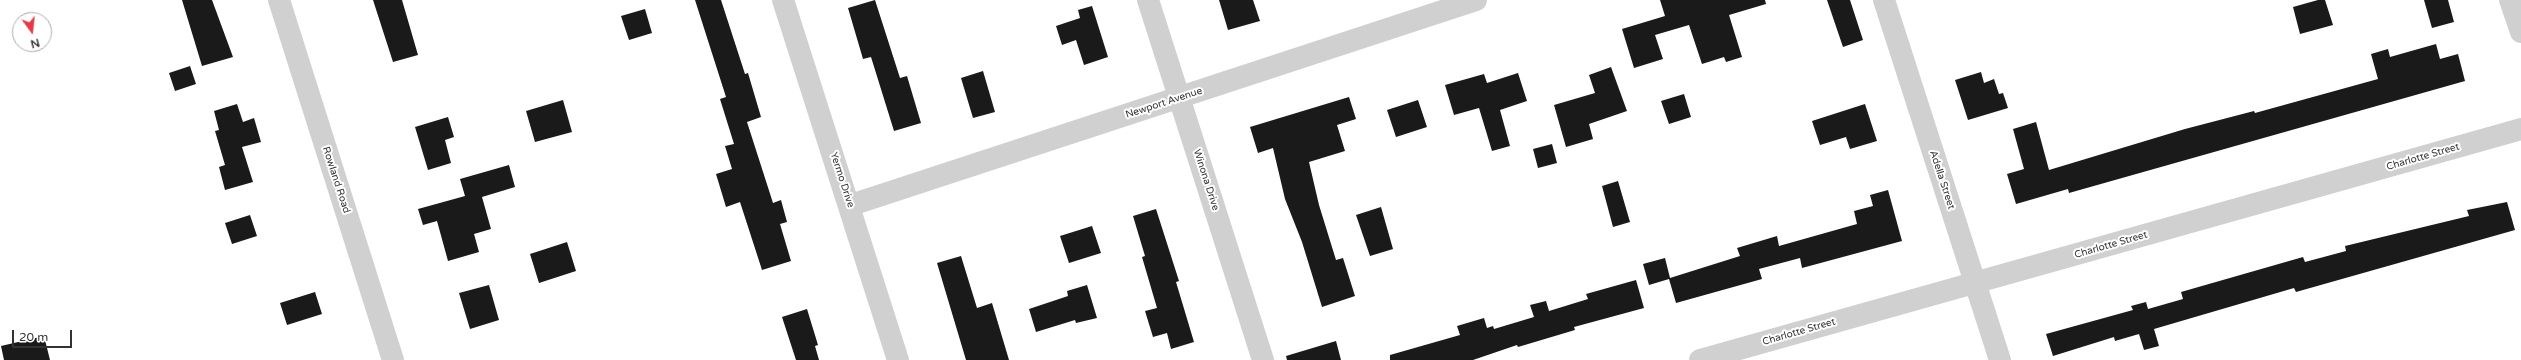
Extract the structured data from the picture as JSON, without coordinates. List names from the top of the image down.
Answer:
{
  "streets": {
    "street": [
      "Newport Avenue",
      "Charlotte Street",
      "Rowland Road",
      "Yermo Drive",
      "Winona Drive",
      "Adella Street"
    ]
  },
  "crossings": [
    ["Newport Avenue", "Yermo Drive"],
    ["Newport Avenue", "Winona Drive"],
    ["Charlotte Street", "Adella Street"]
  ],
  "scale_bar": "20 m",
  "north": "bottom"
}
